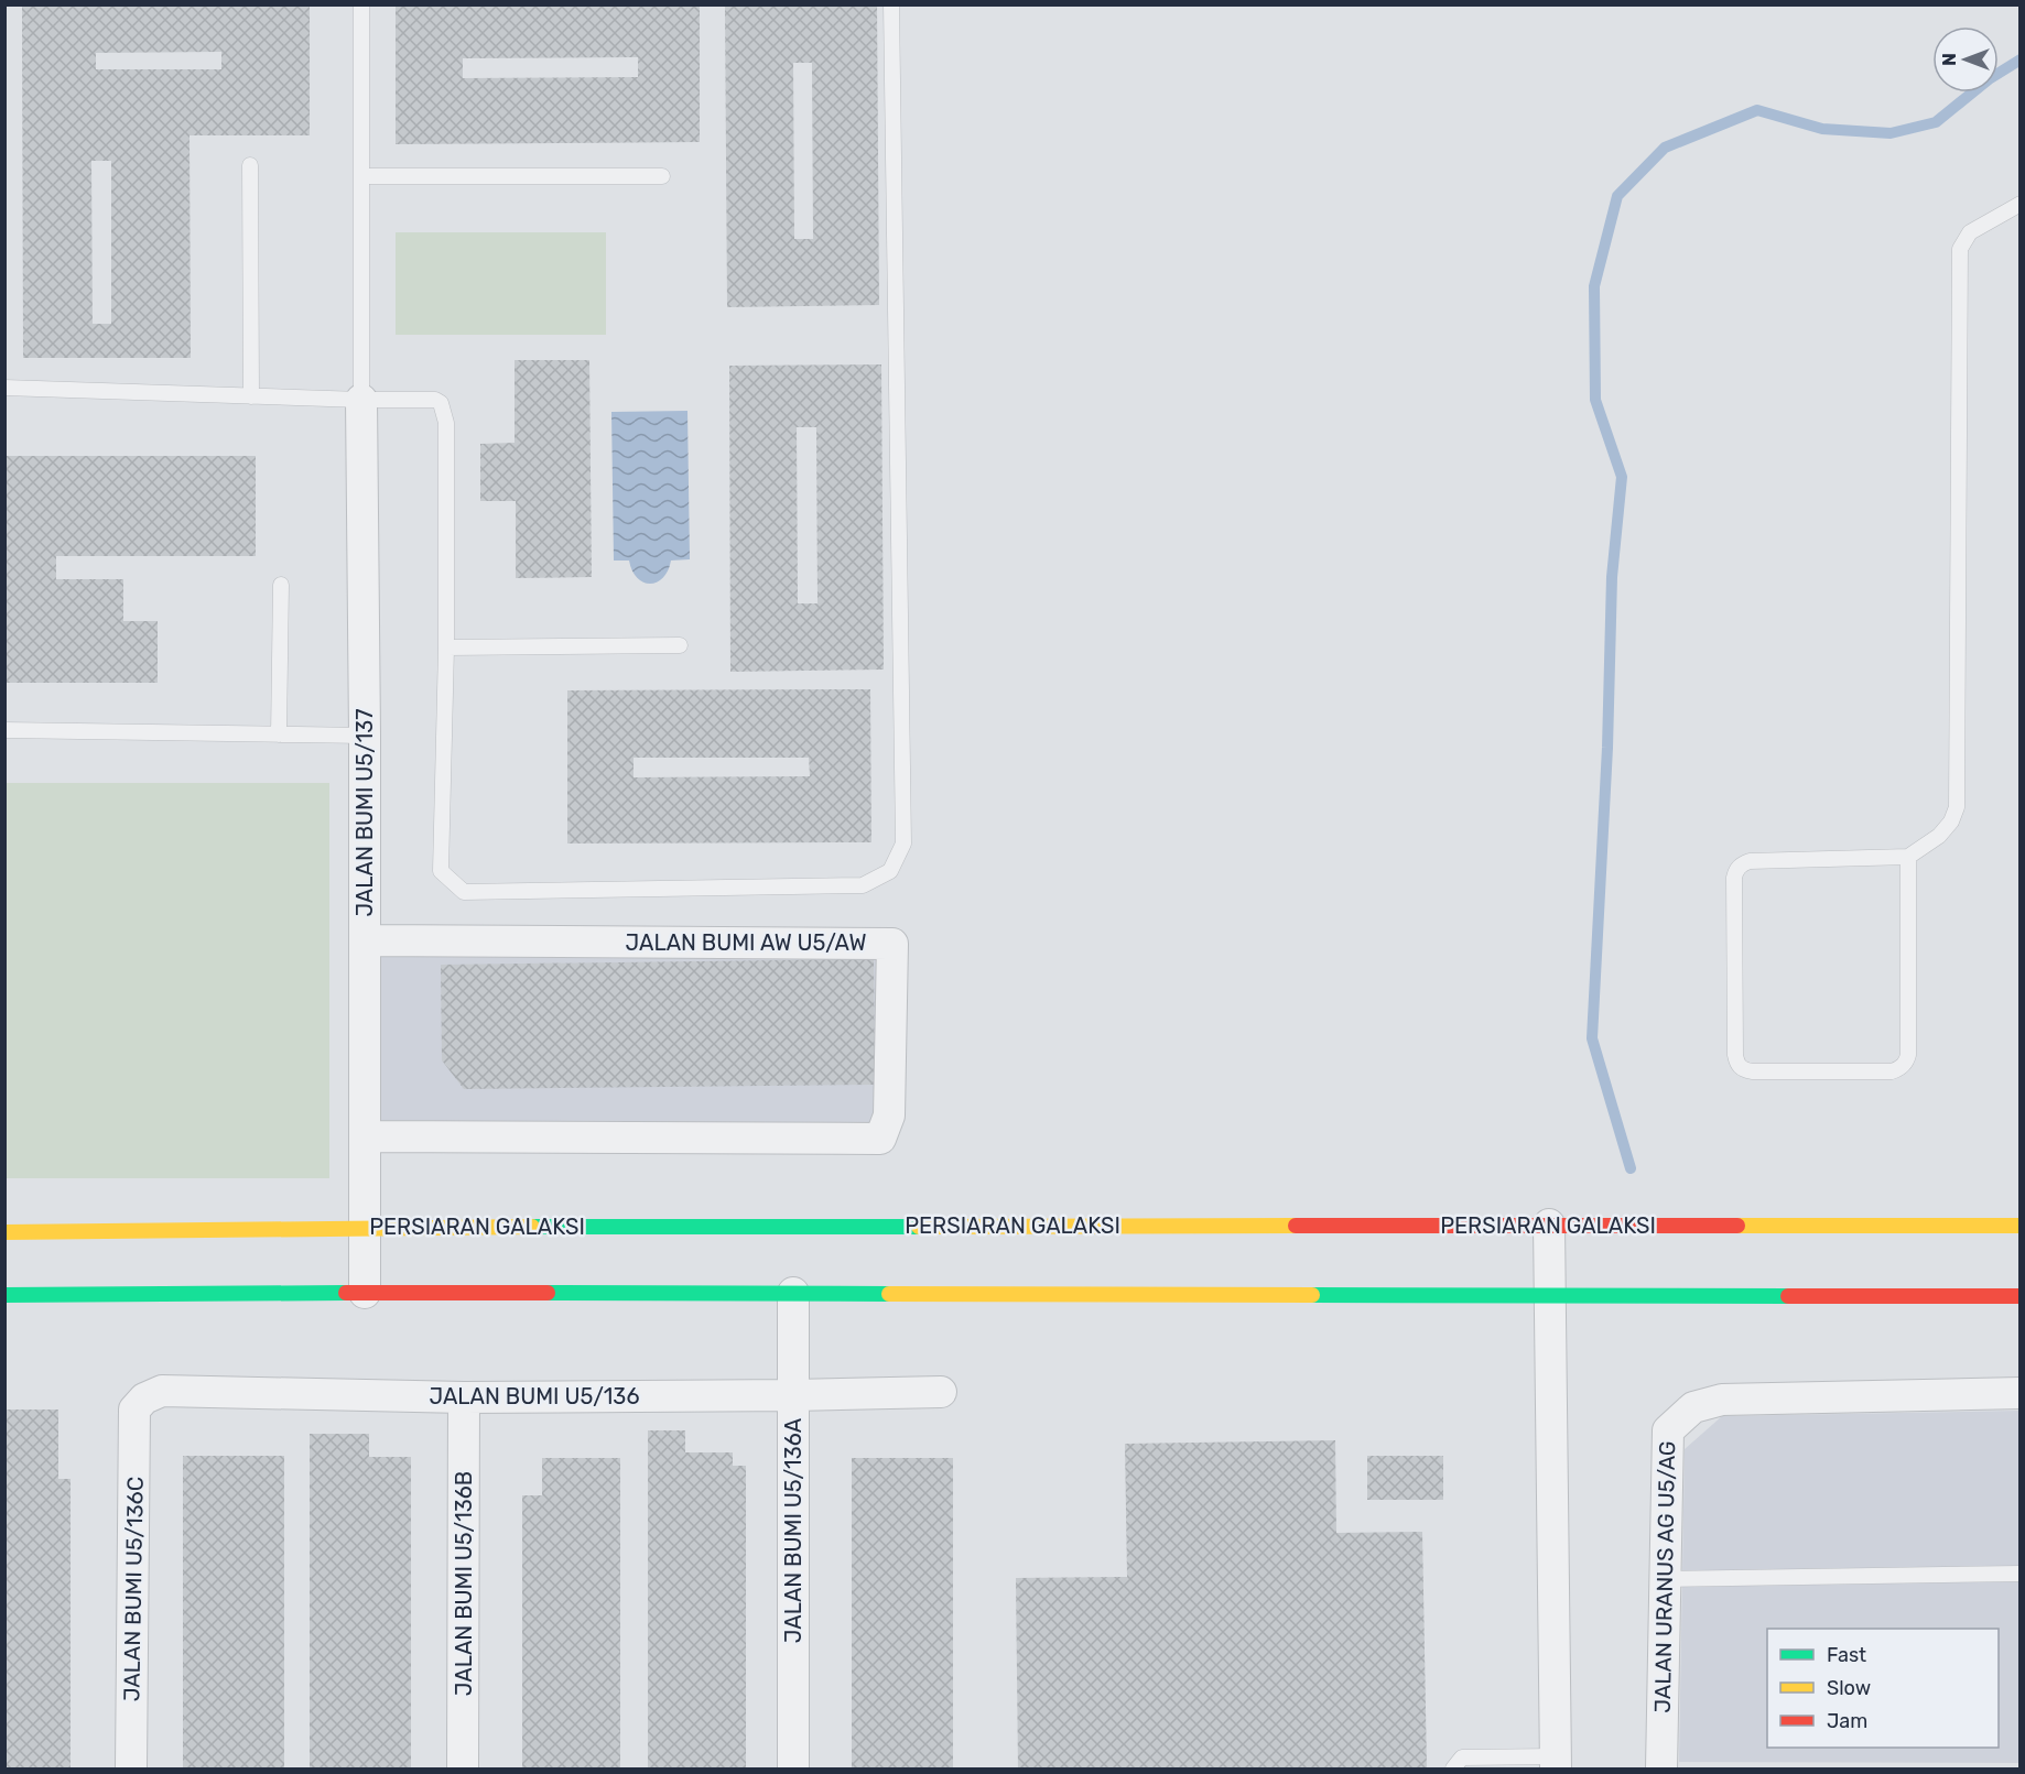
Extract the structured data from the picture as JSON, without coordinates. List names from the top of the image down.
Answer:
{
  "streets": {
    "main road": ["PERSIARAN GALAKSI"],
    "street": [
      "JALAN BUMI U5/137",
      "JALAN BUMI AW U5/AW",
      "JALAN BUMI U5/136",
      "JALAN BUMI U5/136A",
      "JALAN URANUS AG U5/AG",
      "JALAN BUMI U5/136B",
      "JALAN BUMI U5/136C"
    ]
  },
  "crossings": [
    ["JALAN BUMI U5/137", "JALAN BUMI AW U5/AW"],
    ["JALAN BUMI U5/137", "PERSIARAN GALAKSI"],
    ["JALAN BUMI U5/136", "JALAN BUMI U5/136A"],
    ["JALAN BUMI U5/136", "JALAN BUMI U5/136B"],
    ["JALAN BUMI U5/136", "JALAN BUMI U5/136C"]
  ],
  "legend": ["Fast", "Slow", "Jam"],
  "north": "left"
}
